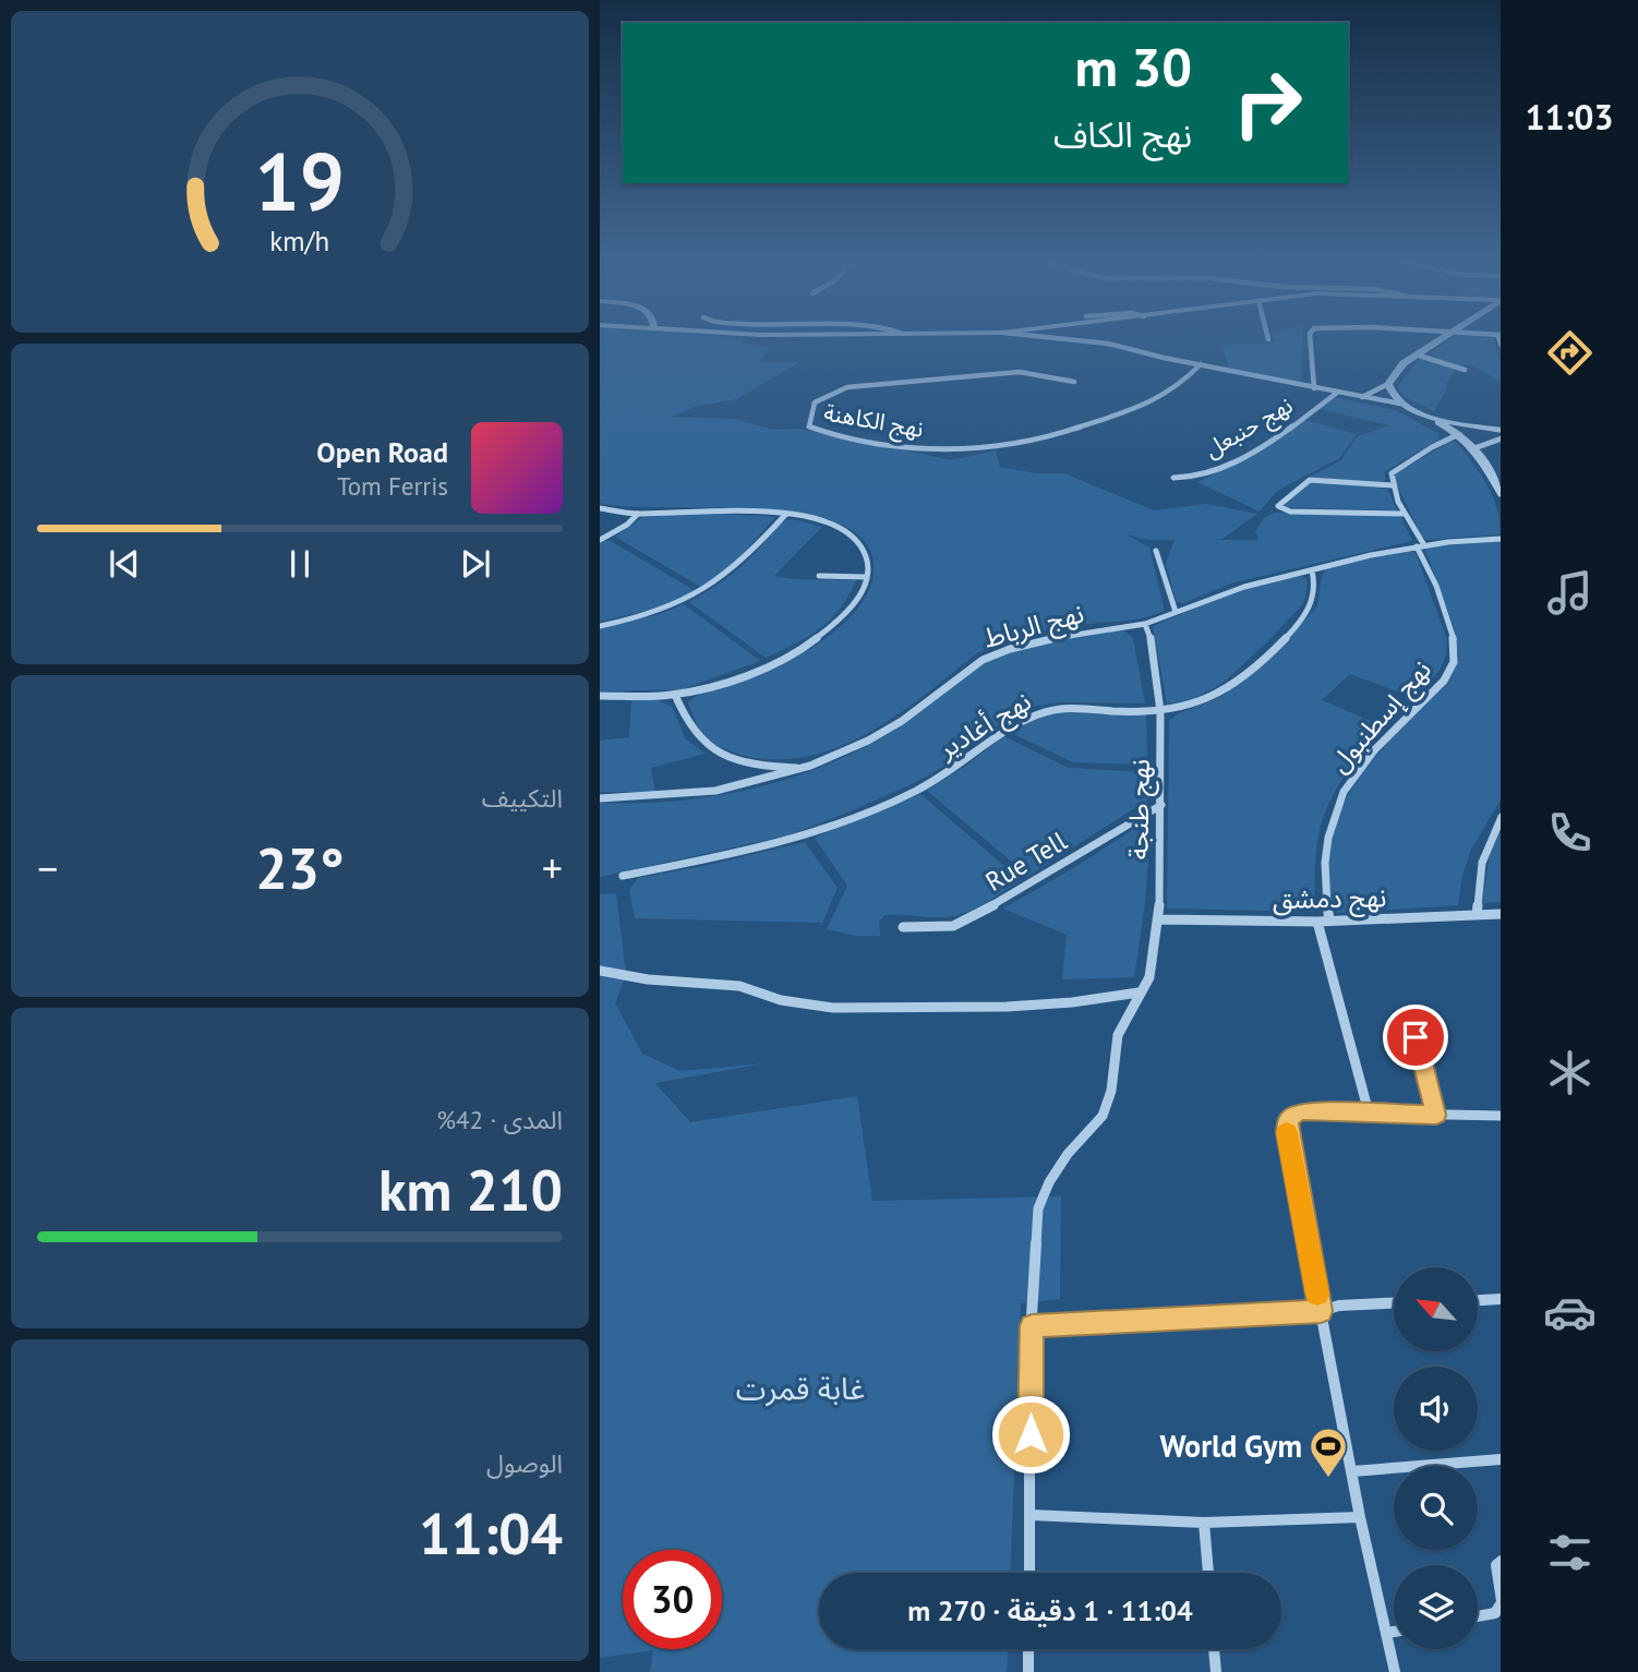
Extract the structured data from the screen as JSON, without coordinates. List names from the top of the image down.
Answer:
{
  "streets": {
    "street": [
      "نهج الكاهنة",
      "نهج حنبعل",
      "نهج الرباط",
      "نهج إسطنبول",
      "نهج أغادير",
      "نهج طنجة",
      "Rue Tell",
      "نهج دمشق"
    ]
  },
  "crossings": [
    ["نهج الرباط", "نهج إسطنبول"],
    ["نهج الرباط", "نهج أغادير"],
    ["نهج الرباط", "نهج طنجة"],
    ["نهج إسطنبول", "نهج دمشق"],
    ["نهج أغادير", "نهج طنجة"],
    ["نهج طنجة", "Rue Tell"],
    ["نهج طنجة", "نهج دمشق"]
  ],
  "parks": ["غابة قمرت"],
  "places": {
    "sports": ["World Gym"]
  },
  "north": "top left",
  "page": {
    "tabs": "11:03",
    "turn": ["30 m", "نهج الكاف"],
    "song": ["Open Road", "Tom Ferris"],
    "tile": [
      "التكييف",
      ["المدى · 42%", "210 km"],
      ["الوصول", "11:04"]
    ],
    "heat": ["−", "23°", "+"],
    "limit": "30",
    "trip": "11:04 · 1 دقيقة · 270 m",
    "gauge": ["19", "km/h"]
  }
}
